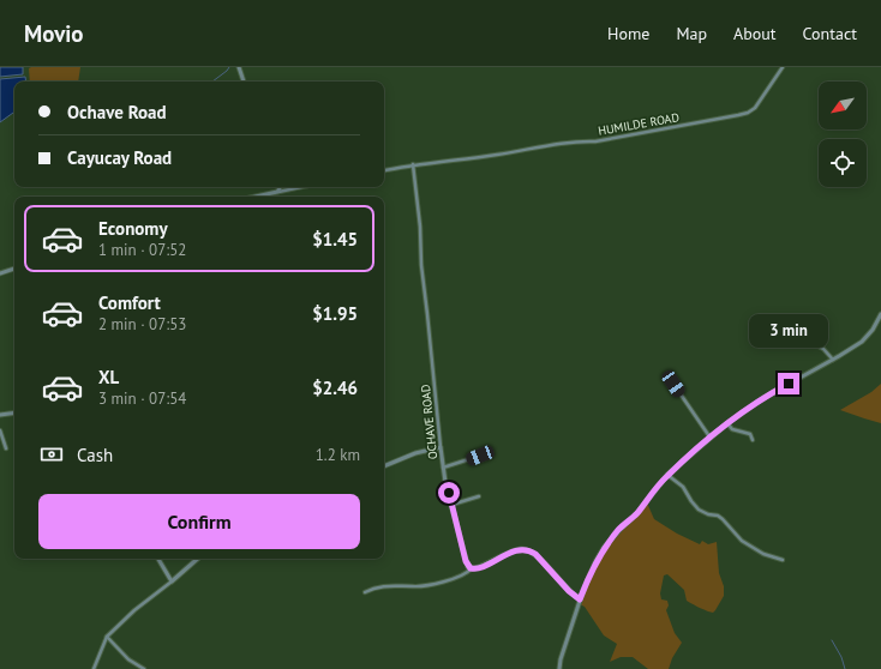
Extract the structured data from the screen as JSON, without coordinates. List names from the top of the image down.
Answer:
{
  "streets": {
    "street": ["HUMILDE ROAD", "OCHAVE ROAD"]
  },
  "crossings": [
    ["HUMILDE ROAD", "OCHAVE ROAD"]
  ],
  "north": "bottom left",
  "page": {
    "header": "Movio",
    "nav": [
      "Home",
      "Map",
      "About",
      "Contact"
    ],
    "banner": ["Ochave Road", "Cayucay Road"],
    "list": [
      {
        "name": "Economy",
        "note": "1 min · 07:52",
        "value": "$1.45"
      },
      {
        "name": "Comfort",
        "note": "2 min · 07:53",
        "value": "$1.95"
      },
      {
        "name": "XL",
        "note": "3 min · 07:54",
        "value": "$2.46"
      }
    ],
    "bubble": "3 min",
    "pay": ["Cash", "1.2 km"],
    "buttons": "Confirm"
  }
}
